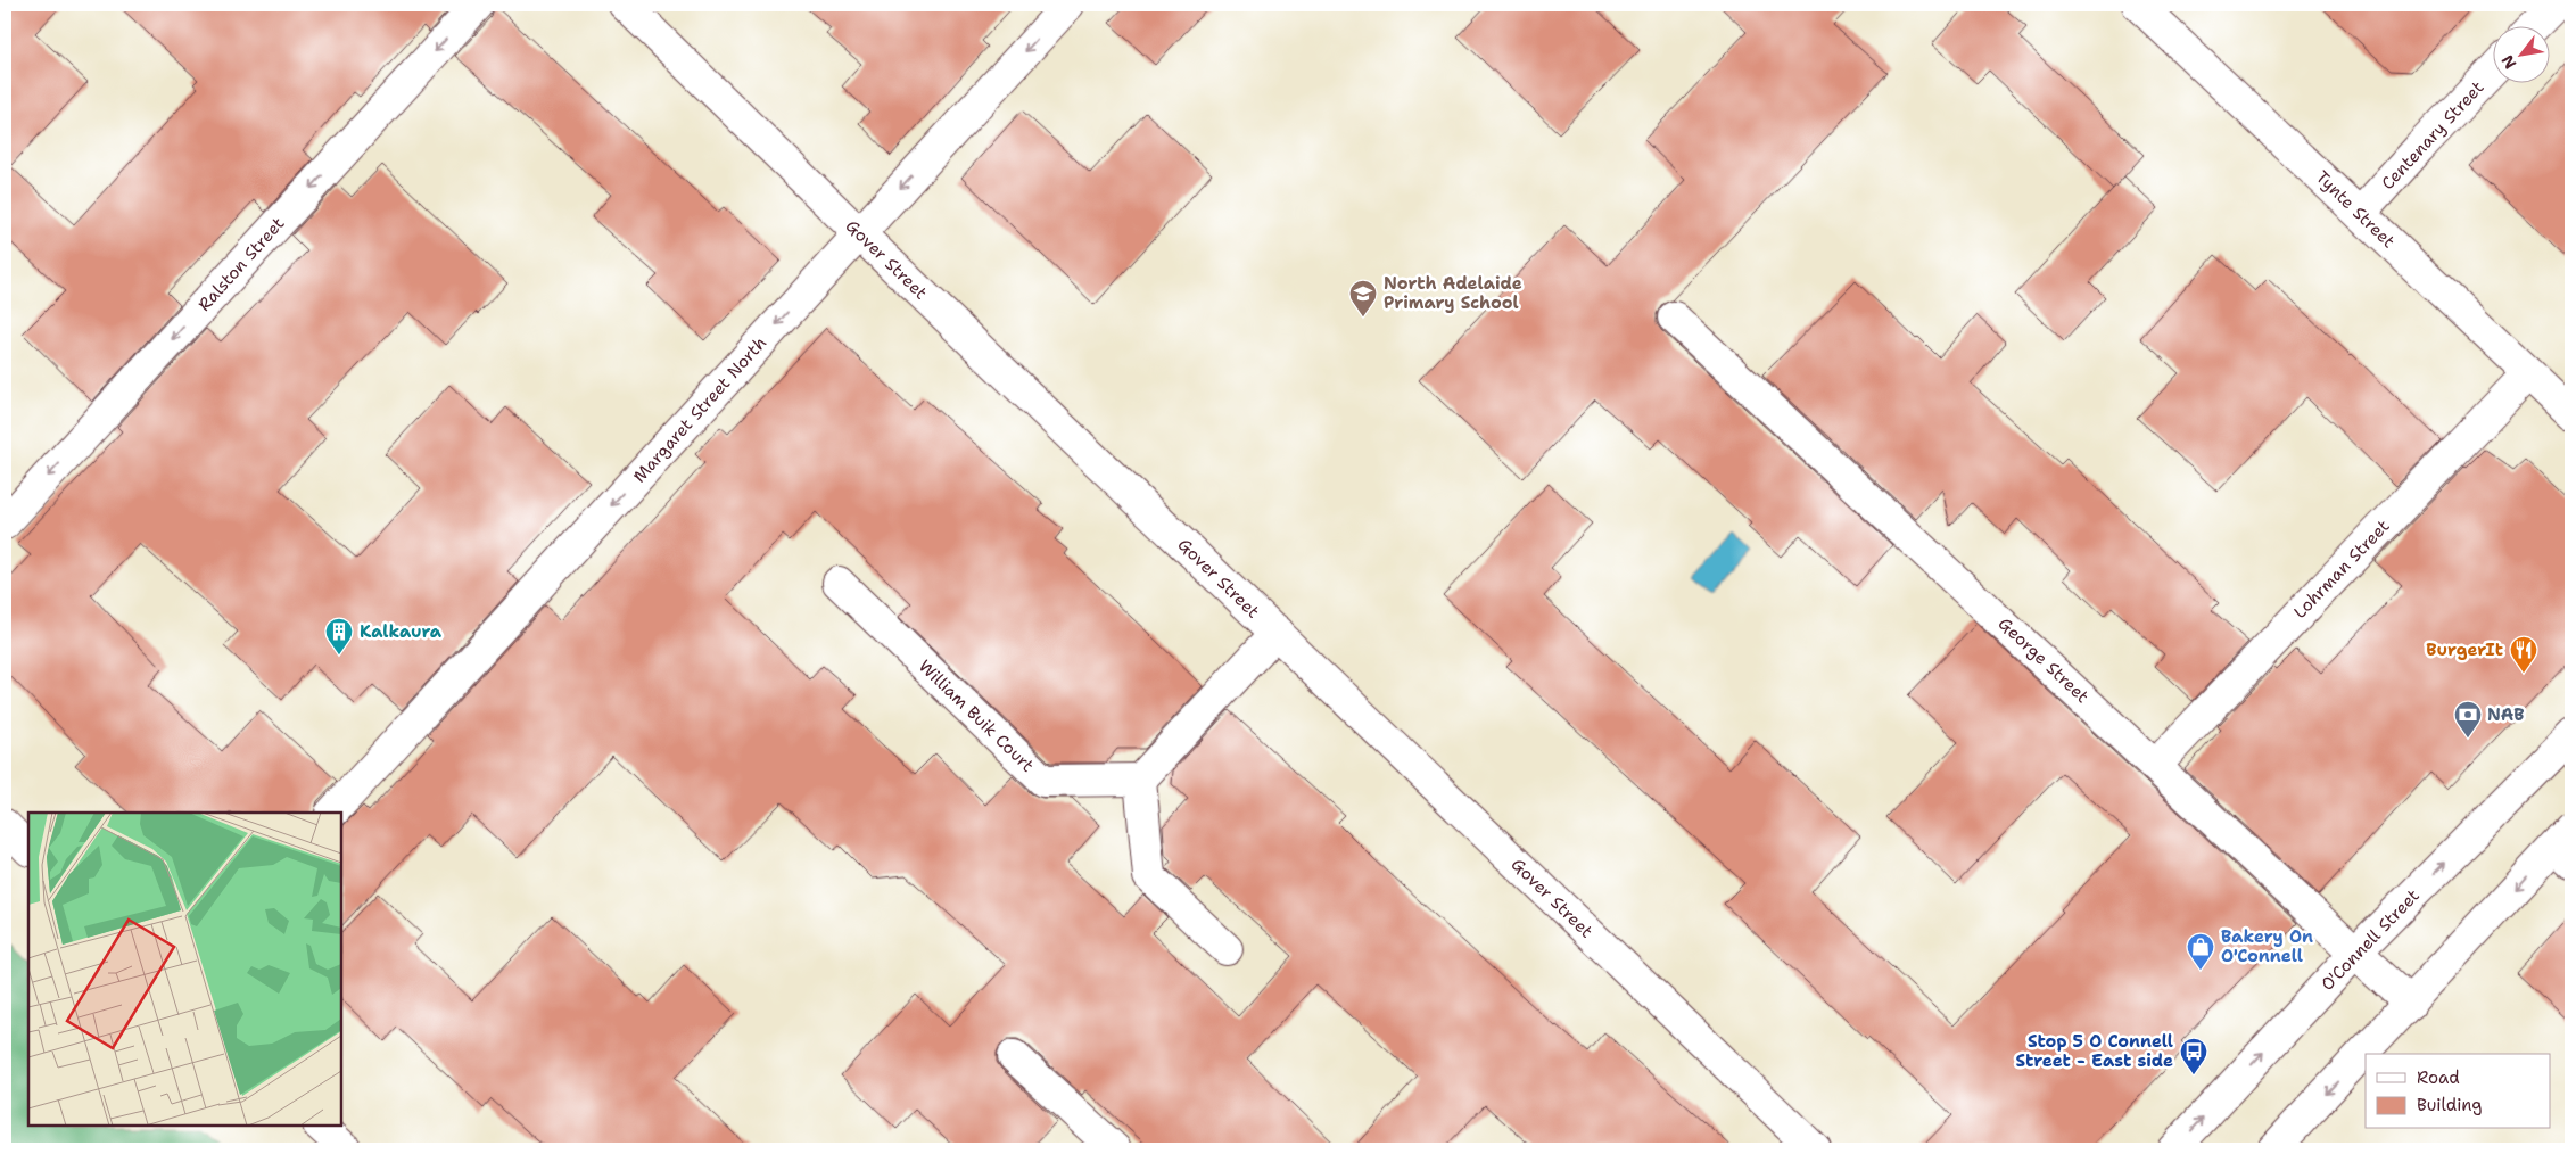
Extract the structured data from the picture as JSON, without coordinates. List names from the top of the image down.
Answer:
{
  "streets": {
    "street": [
      "Centenary Street",
      "Tynte Street",
      "Gover Street",
      "Ralston Street",
      "Margaret Street North",
      "Lohrman Street",
      "George Street",
      "William Buik Court",
      "O'Connell Street"
    ]
  },
  "crossings": [
    ["Centenary Street", "Tynte Street"],
    ["Tynte Street", "Lohrman Street"],
    ["Gover Street", "Margaret Street North"],
    ["Lohrman Street", "George Street"],
    ["George Street", "O'Connell Street"]
  ],
  "one_way": ["Ralston Street", "Margaret Street North"],
  "places": {
    "school or university": ["North Adelaide Primary School"],
    "building": ["Kalkaura"],
    "restaurant": ["BurgerIt"],
    "bank": ["NAB"],
    "shop": ["Bakery On O'Connell"],
    "bus stop": ["Stop 5 O Connell Street - East side"]
  },
  "legend": ["Road", "Building"],
  "north": "bottom left"
}
